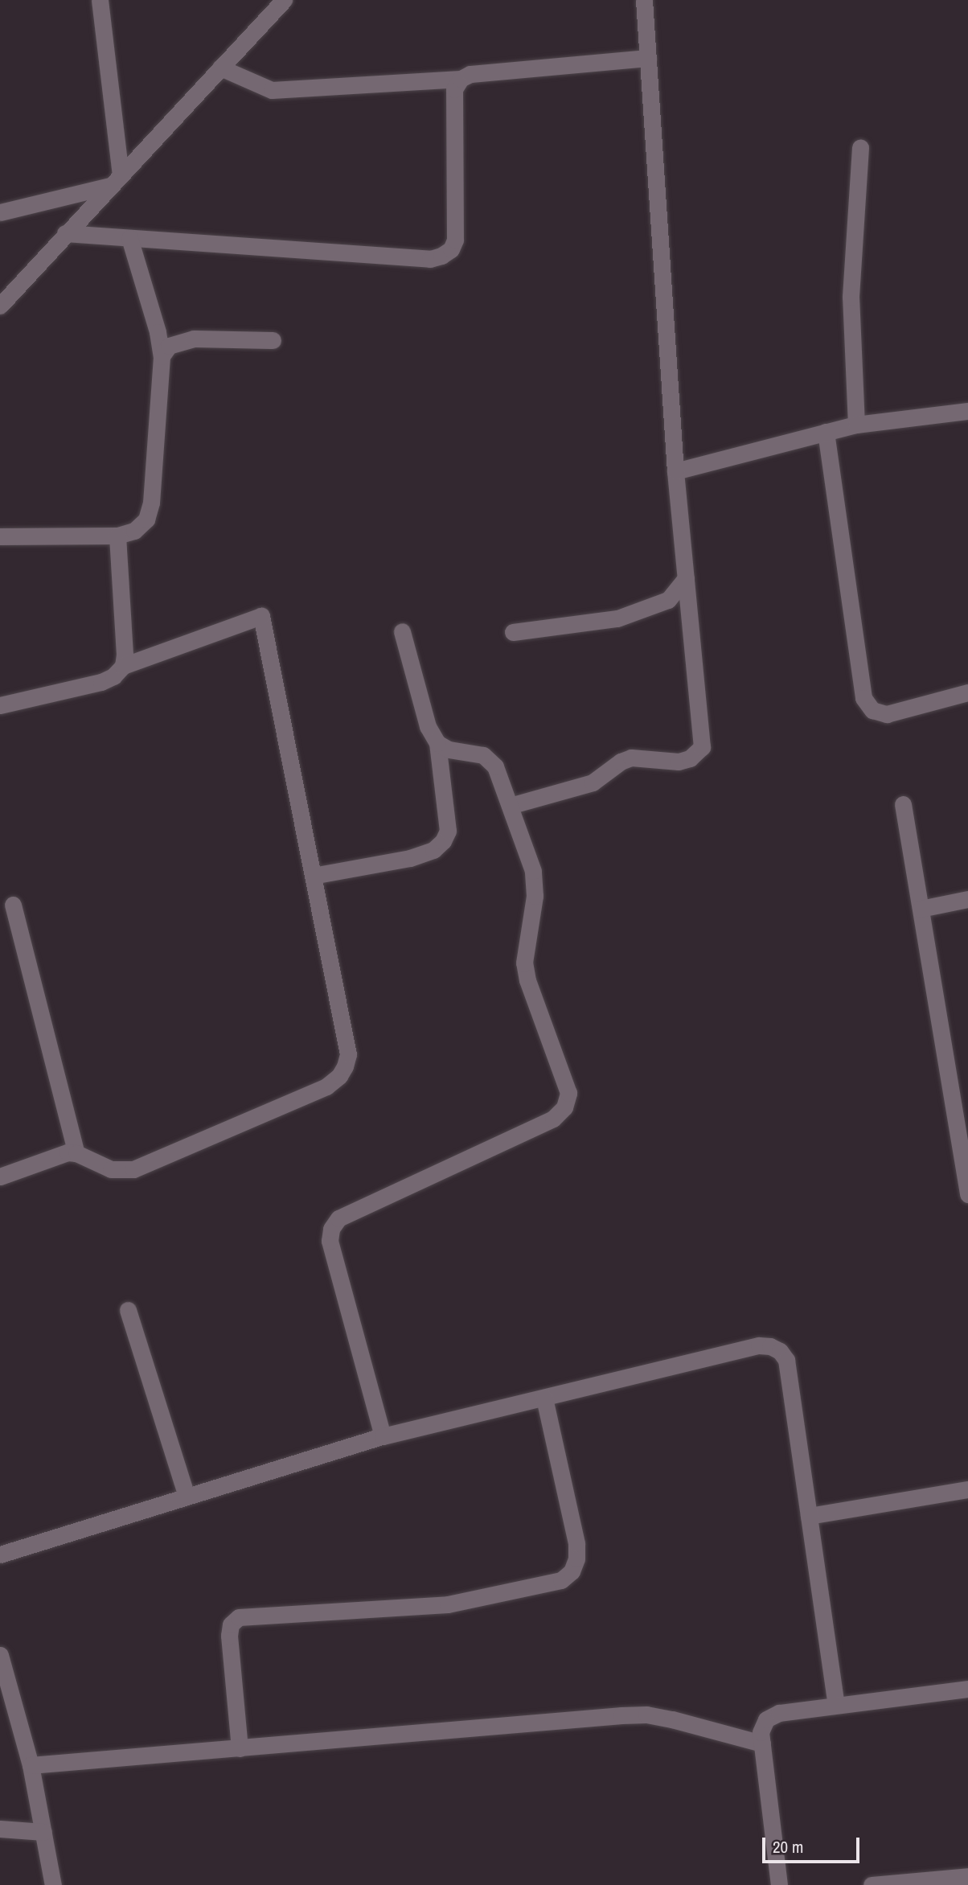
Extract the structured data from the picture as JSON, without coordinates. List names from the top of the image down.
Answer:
{
  "scale_bar": "20 m"
}
